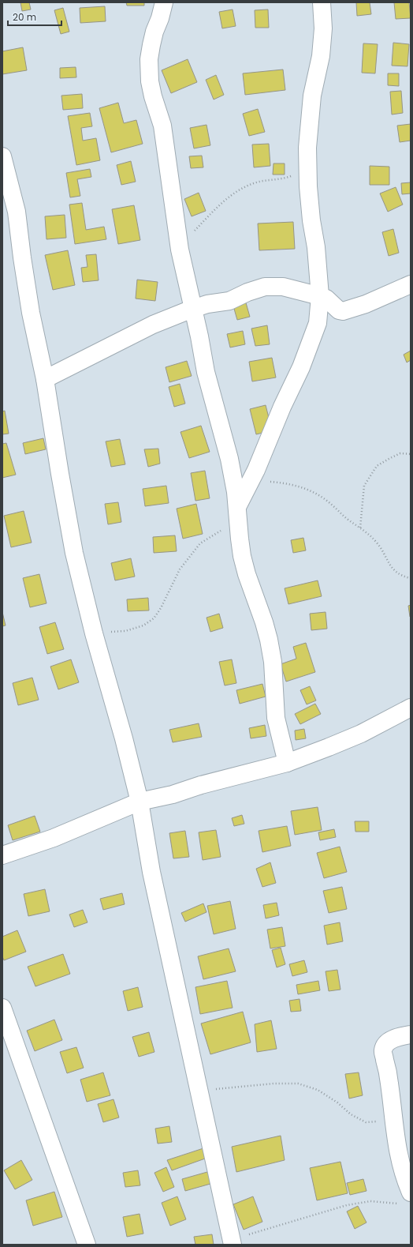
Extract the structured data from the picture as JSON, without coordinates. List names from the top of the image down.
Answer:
{
  "scale_bar": "20 m"
}
